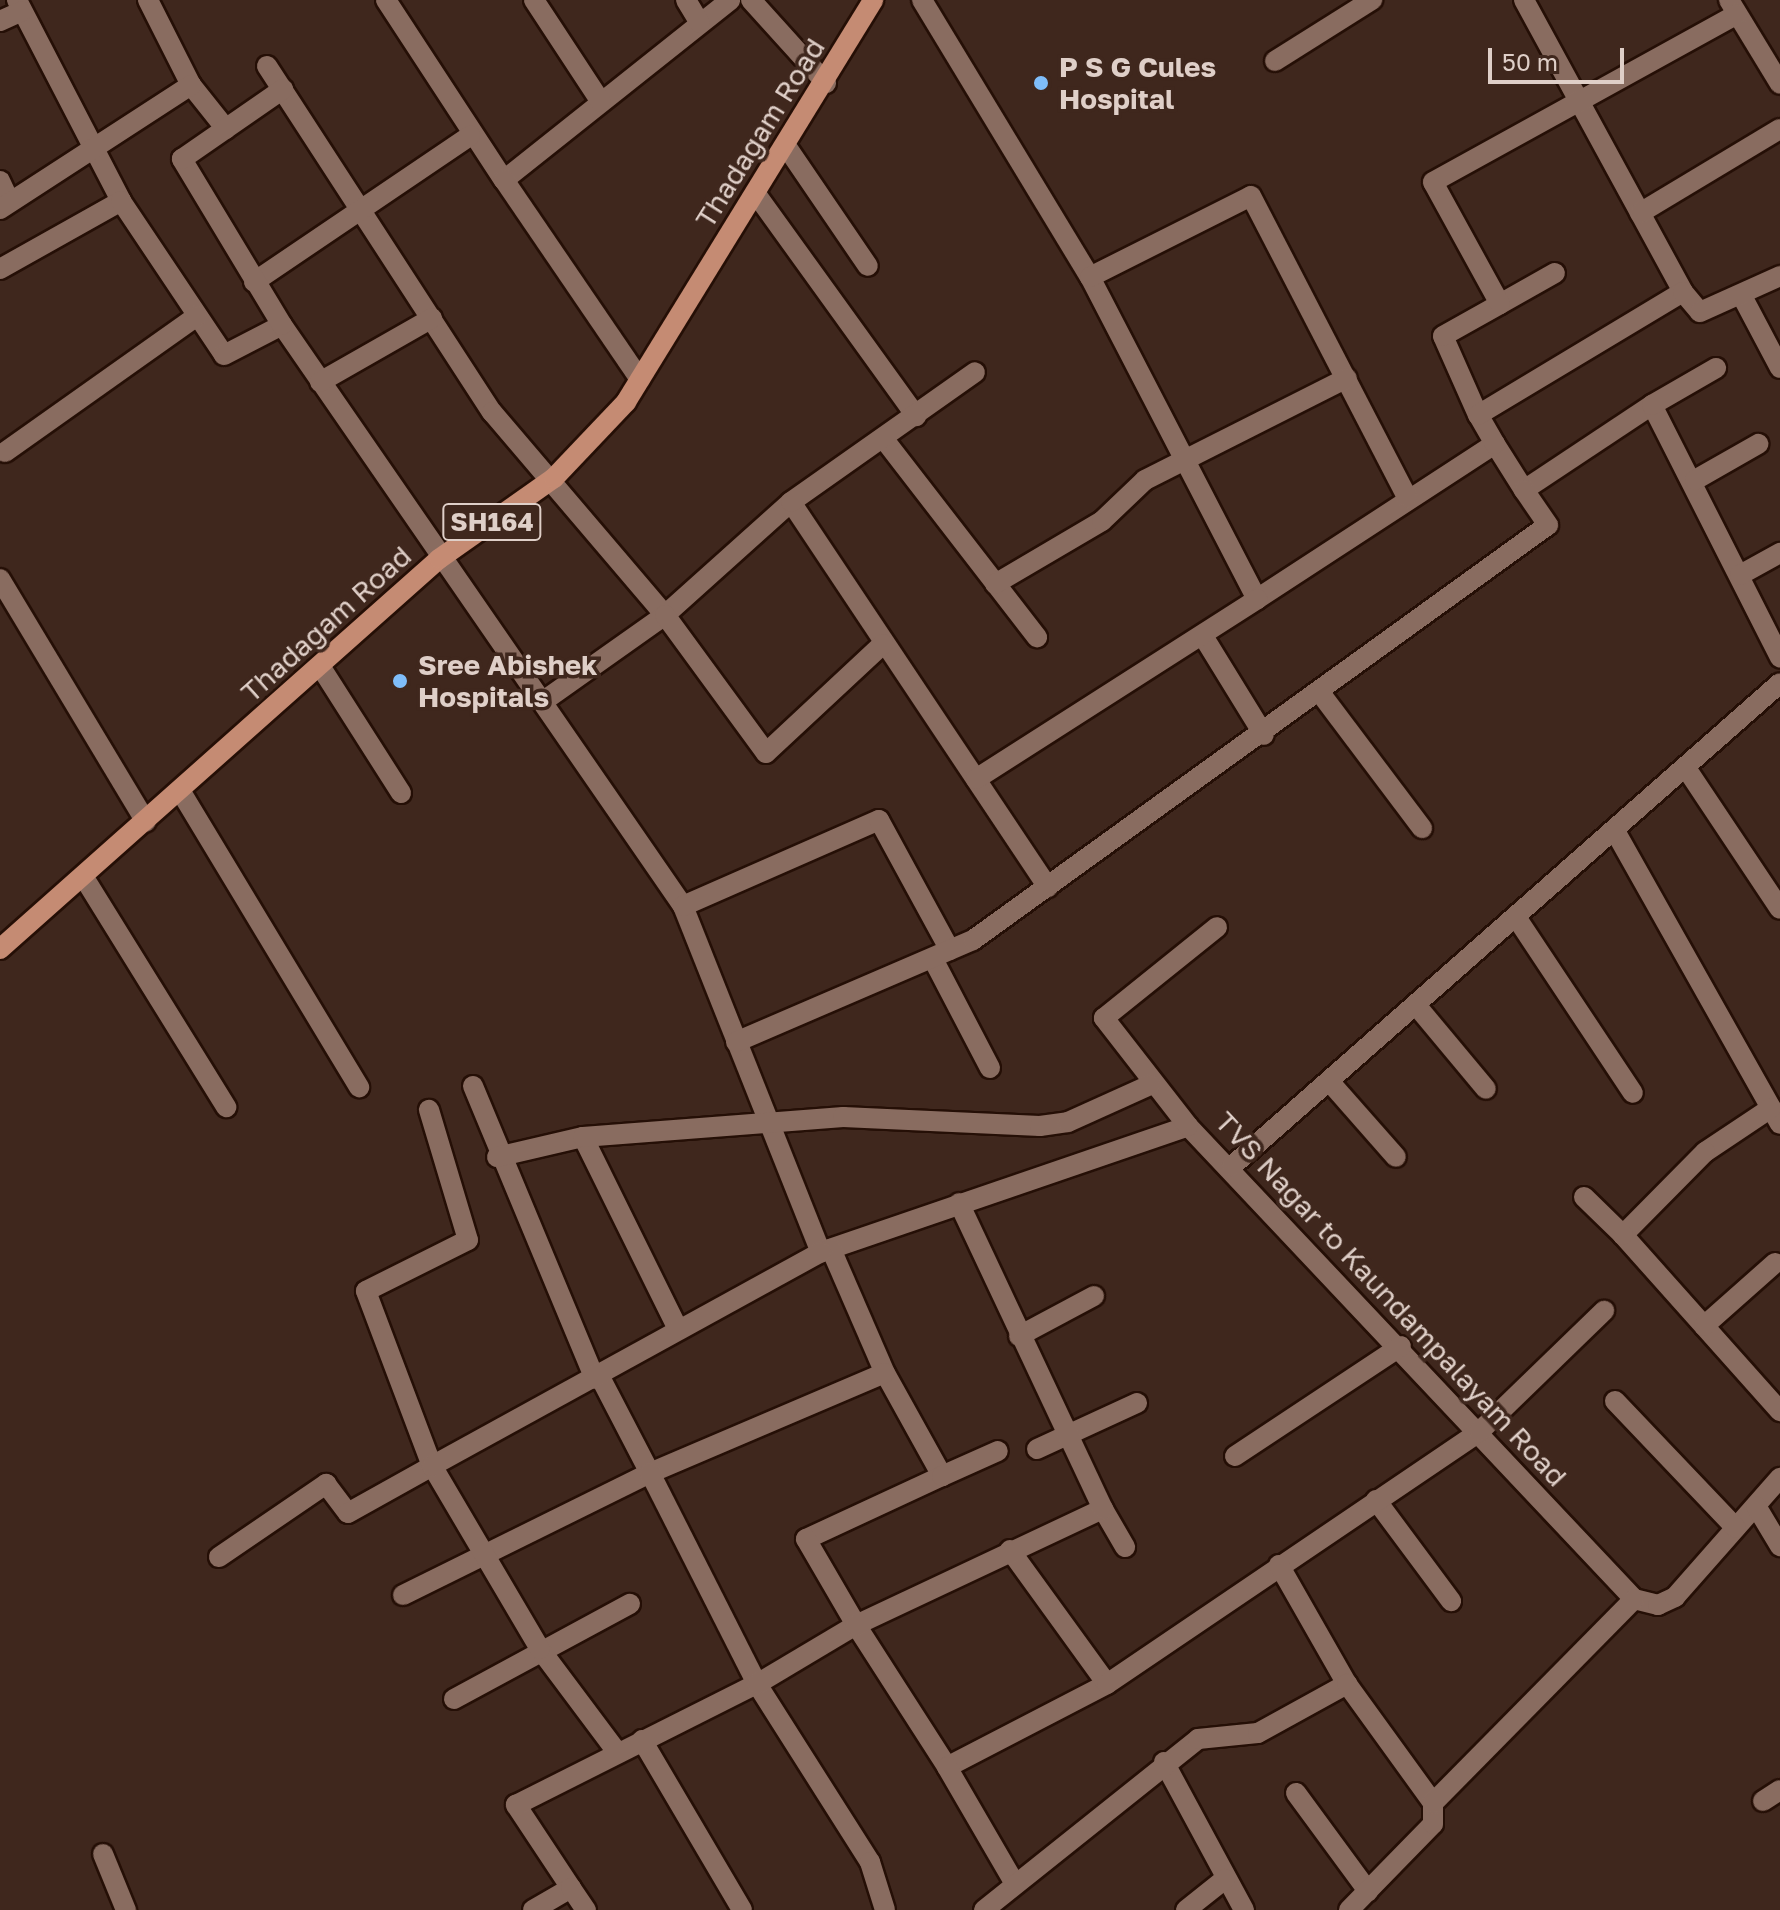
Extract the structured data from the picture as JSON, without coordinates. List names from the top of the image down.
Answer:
{
  "streets": {
    "main road": ["Thadagam Road", "SH164"],
    "street": ["TVS Nagar to Kaundampalayam Road"]
  },
  "places": ["P S G Cules Hospital", "Sree Abishek Hospitals"],
  "scale_bar": "50 m"
}
